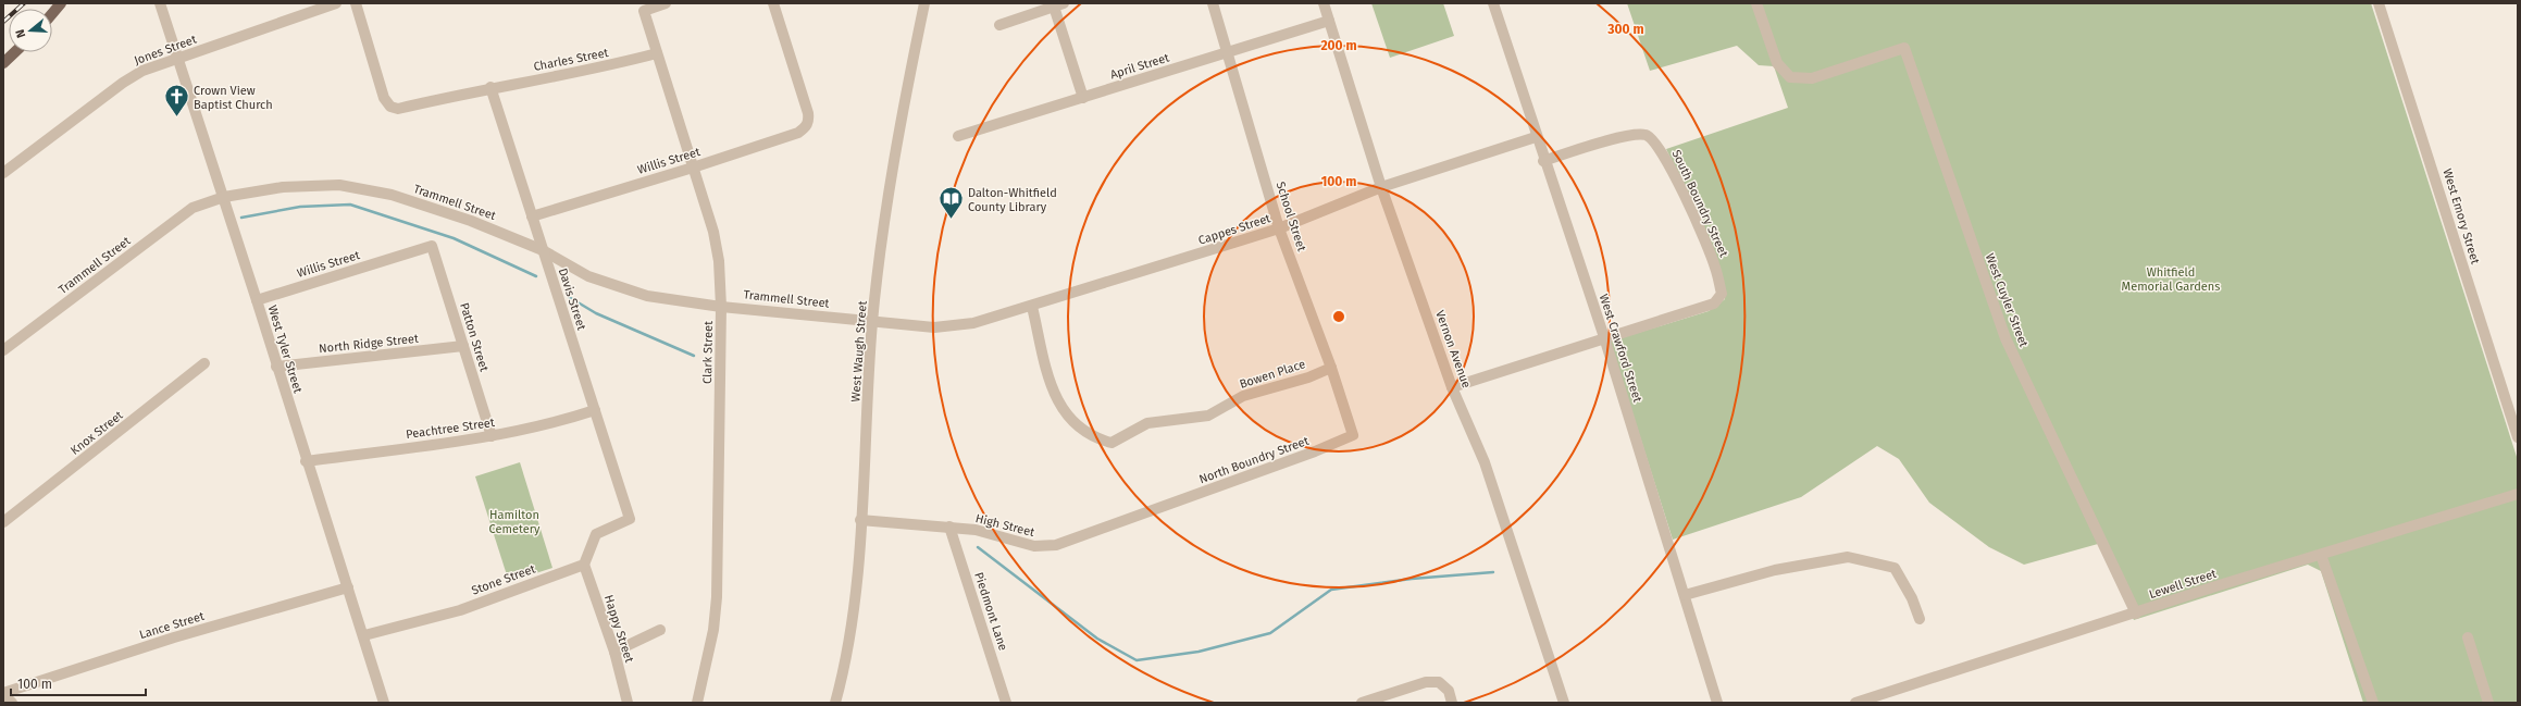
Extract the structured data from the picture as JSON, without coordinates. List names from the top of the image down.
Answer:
{
  "streets": {
    "street": [
      "Jones Street",
      "Charles Street",
      "April Street",
      "Willis Street",
      "Trammell Street",
      "South Boundry Street",
      "School Street",
      "West Emory Street",
      "Cappes Street",
      "Davis Street",
      "West Cuyler Street",
      "Patton Street",
      "North Ridge Street",
      "West Crawford Street",
      "West Tyler Street",
      "Vernon Avenue",
      "West Waugh Street",
      "Clark Street",
      "Bowen Place",
      "Peachtree Street",
      "Knox Street",
      "North Boundry Street",
      "High Street",
      "Stone Street",
      "Lewell Street",
      "Piedmont Lane",
      "Lance Street",
      "Happy Street"
    ]
  },
  "crossings": [
    ["Jones Street", "West Tyler Street"],
    ["Charles Street", "Davis Street"],
    ["Charles Street", "Clark Street"],
    ["April Street", "School Street"],
    ["April Street", "Vernon Avenue"],
    ["Willis Street", "Davis Street"],
    ["Willis Street", "Patton Street"],
    ["Willis Street", "West Tyler Street"],
    ["Willis Street", "Clark Street"],
    ["Trammell Street", "Cappes Street"],
    ["Trammell Street", "Davis Street"],
    ["Trammell Street", "West Tyler Street"],
    ["Trammell Street", "West Waugh Street"],
    ["Trammell Street", "Clark Street"],
    ["South Boundry Street", "West Crawford Street"],
    ["School Street", "Cappes Street"],
    ["School Street", "Bowen Place"],
    ["School Street", "North Boundry Street"],
    ["Cappes Street", "West Crawford Street"],
    ["Cappes Street", "Vernon Avenue"],
    ["Cappes Street", "Bowen Place"],
    ["Davis Street", "Peachtree Street"],
    ["Davis Street", "Stone Street"],
    ["Davis Street", "Happy Street"],
    ["West Cuyler Street", "Lewell Street"],
    ["Patton Street", "North Ridge Street"],
    ["Patton Street", "Peachtree Street"],
    ["North Ridge Street", "West Tyler Street"],
    ["West Tyler Street", "Peachtree Street"],
    ["West Tyler Street", "Stone Street"],
    ["West Tyler Street", "Lance Street"],
    ["West Waugh Street", "High Street"],
    ["North Boundry Street", "High Street"],
    ["High Street", "Piedmont Lane"],
    ["Stone Street", "Happy Street"]
  ],
  "parks": ["Whitfield Memorial Gardens", "Hamilton Cemetery"],
  "places": {
    "church": ["Crown View Baptist Church"],
    "library": ["Dalton-Whitfield County Library"]
  },
  "scale_bar": "100 m",
  "north": "left",
  "rings": ["300 m", "200 m", "100 m"]
}
